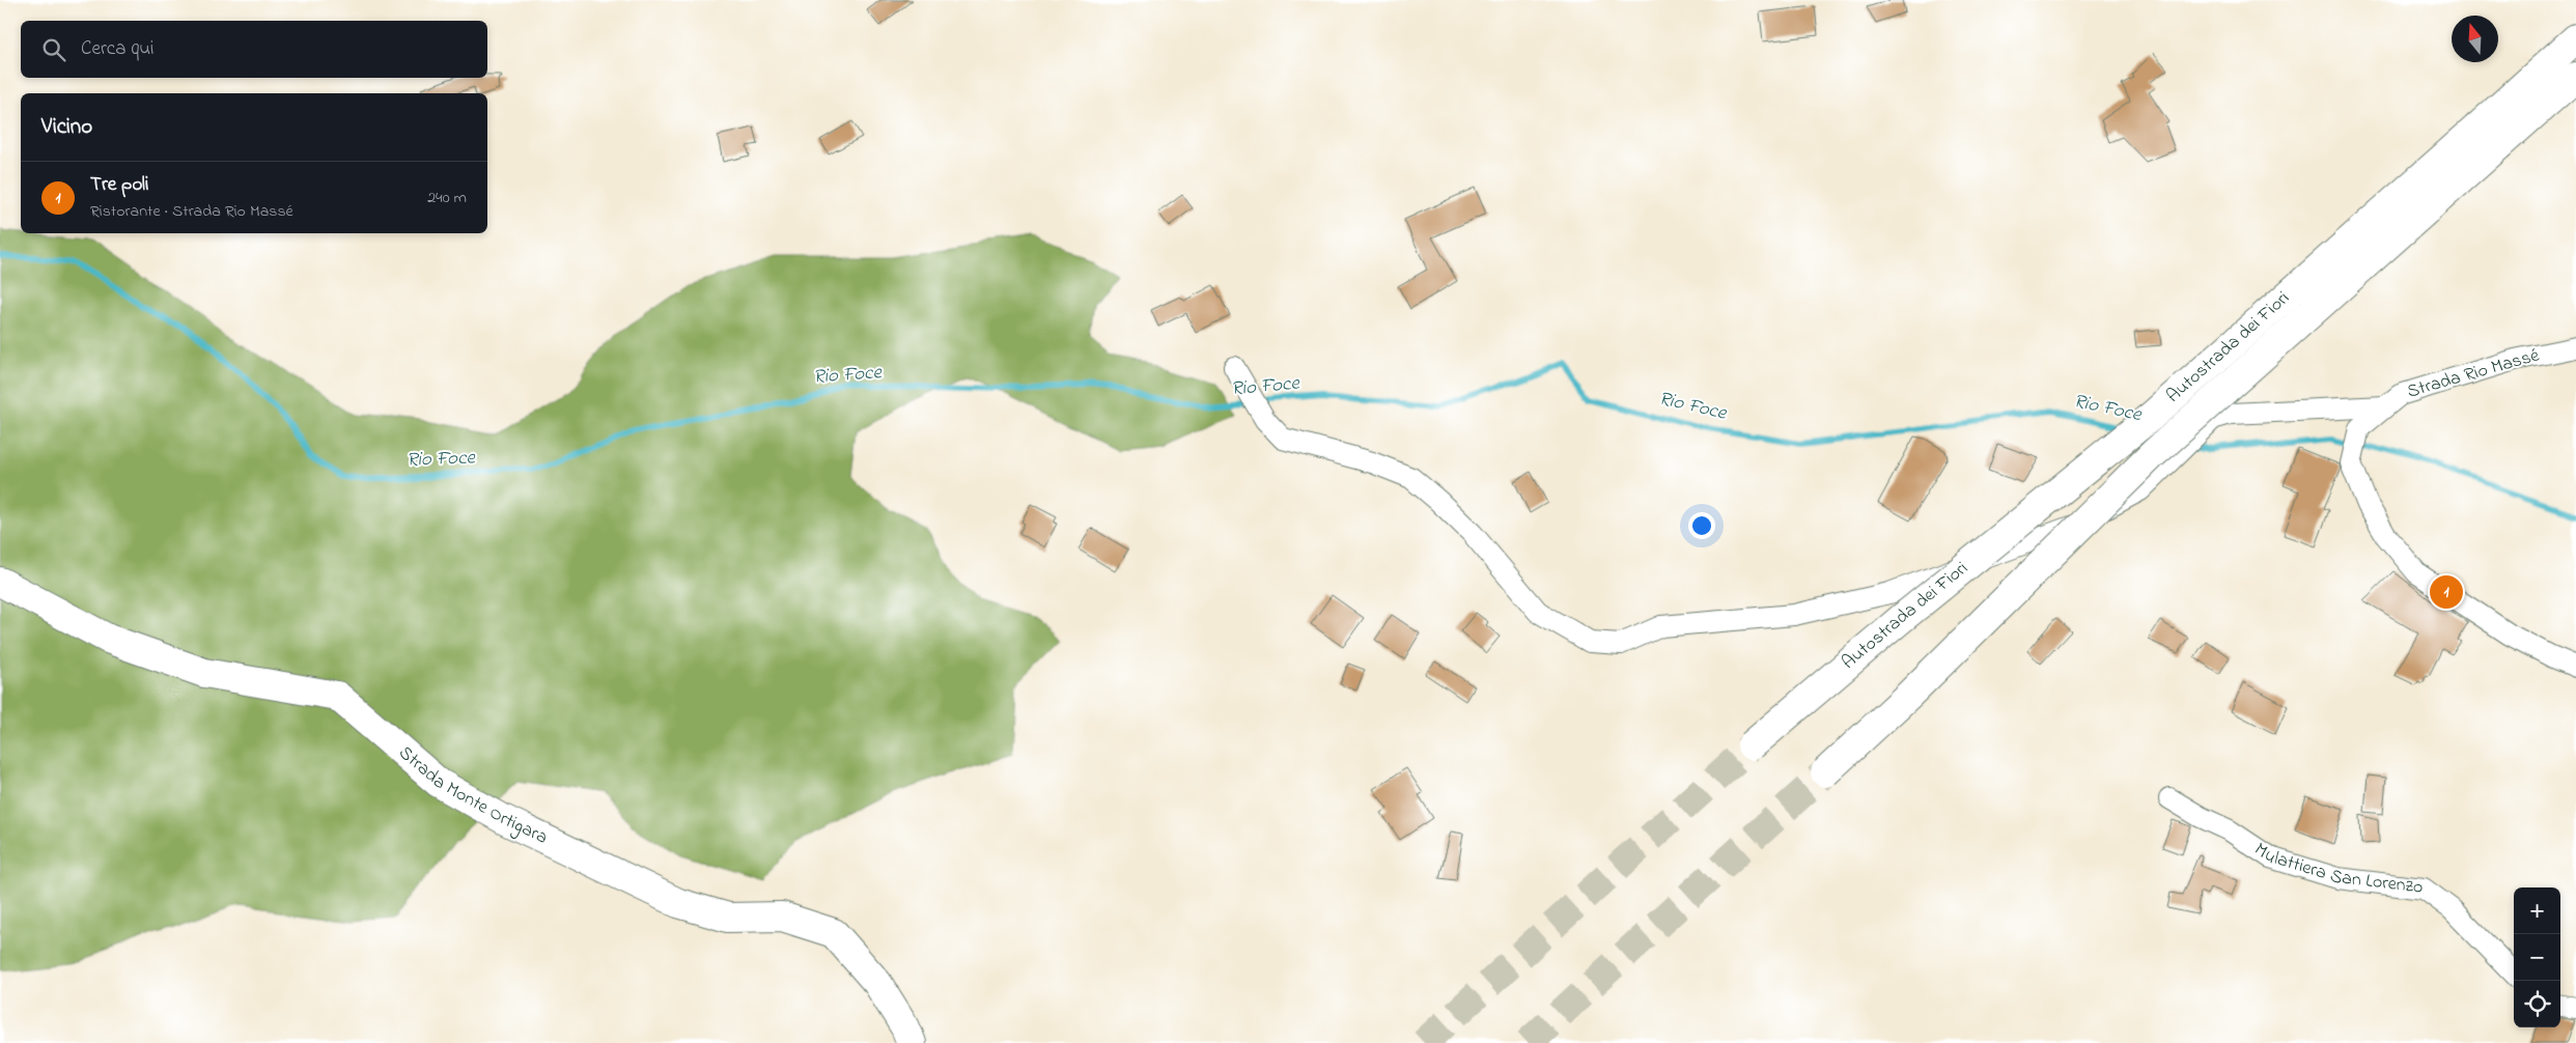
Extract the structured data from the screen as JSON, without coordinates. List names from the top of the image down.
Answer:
{
  "streets": {
    "main road": ["Autostrada dei Fiori", "Strada Monte Ortigara"],
    "street": ["Strada Rio Massé", "Mulattiera San Lorenzo"]
  },
  "water": ["Rio Foce"],
  "north": "top",
  "page": {
    "search": "Cerca qui",
    "heading": "Vicino",
    "list": [
      {
        "mark": "1",
        "name": "Tre poli",
        "note": "Ristorante · Strada Rio Massé",
        "value": "240 m"
      }
    ],
    "pins": "1",
    "map_buttons": ["+", "−"]
  }
}
